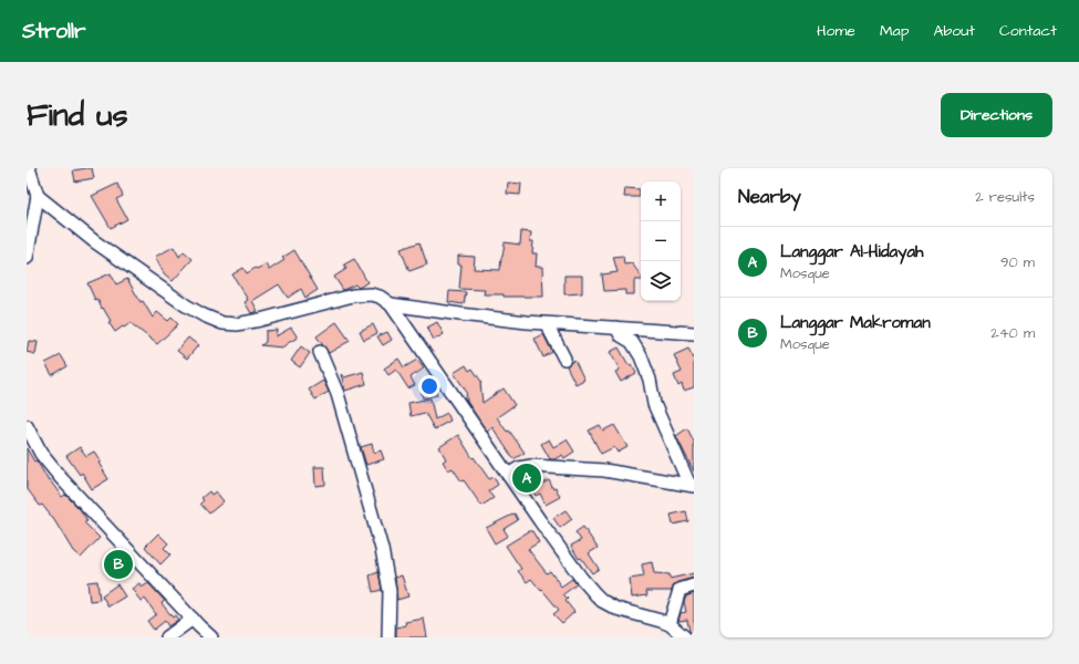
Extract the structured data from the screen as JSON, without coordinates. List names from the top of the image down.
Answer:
{
  "page": {
    "header": "Strollr",
    "nav": [
      "Home",
      "Map",
      "About",
      "Contact"
    ],
    "buttons": "Directions",
    "title": "Find us",
    "heading": ["Nearby", "2 results"],
    "map_buttons": ["+", "−"],
    "list": [
      {
        "mark": "A",
        "name": "Langgar Al-Hidayah",
        "note": "Mosque",
        "value": "90 m"
      },
      {
        "mark": "B",
        "name": "Langgar Makroman",
        "note": "Mosque",
        "value": "240 m"
      }
    ],
    "pins": ["A", "B"]
  }
}
